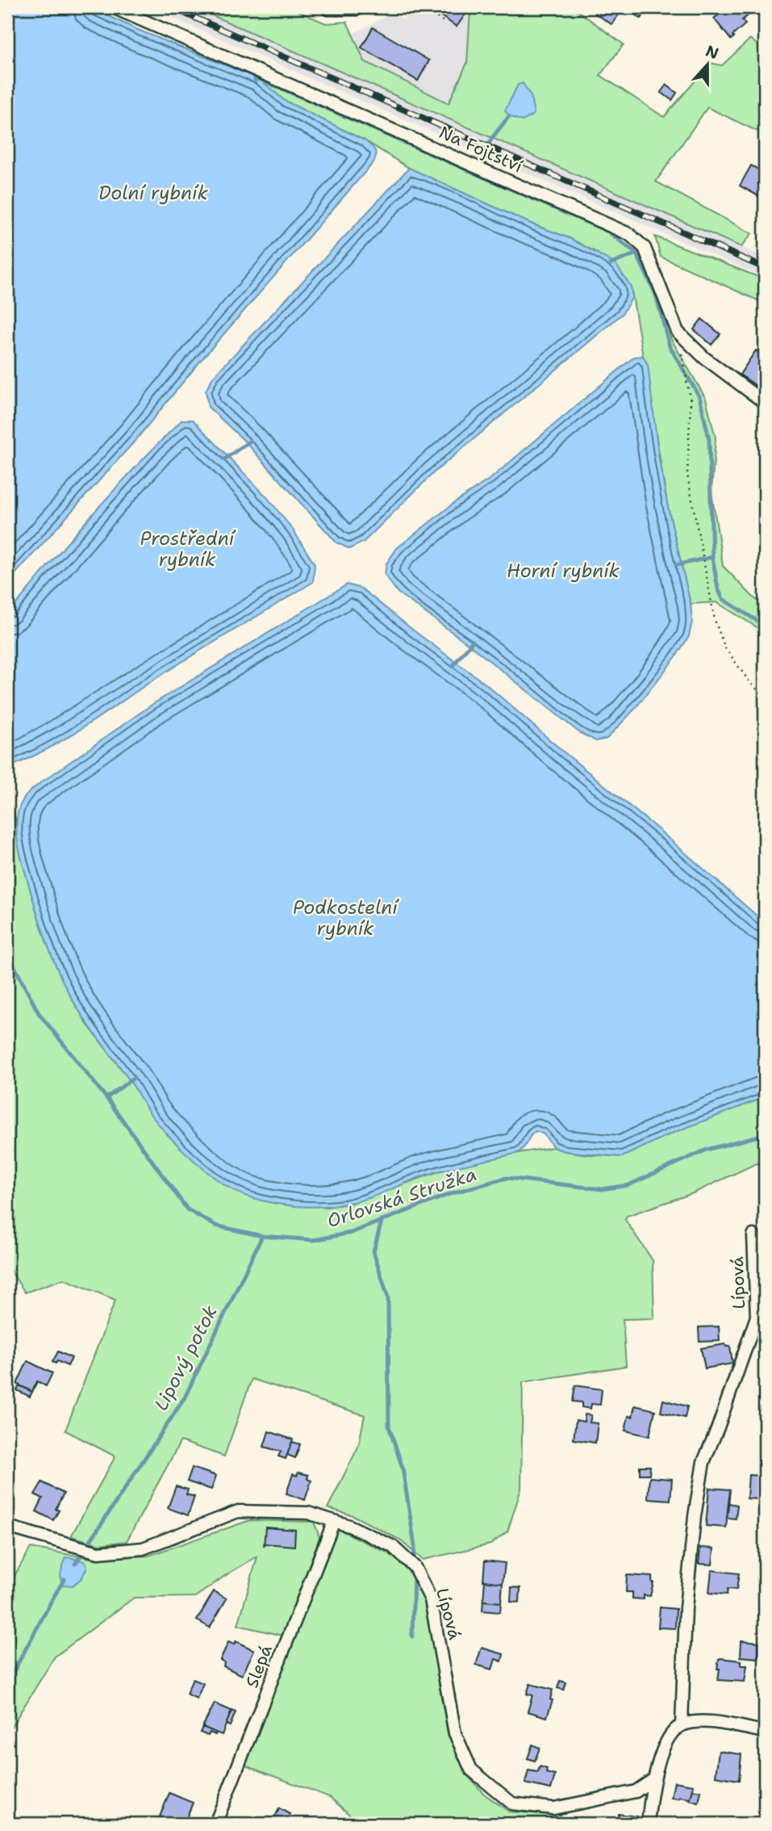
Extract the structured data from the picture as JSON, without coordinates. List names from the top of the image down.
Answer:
{
  "streets": {
    "street": ["Na Fojtství", "Lípová", "Slepá"]
  },
  "crossings": [
    ["Lípová", "Slepá"]
  ],
  "water": [
    "Dolní rybník",
    "Prostřední rybník",
    "Horní rybník",
    "Podkostelní rybník",
    "Orlovská Stružka",
    "Lipový potok"
  ],
  "north": "top"
}
